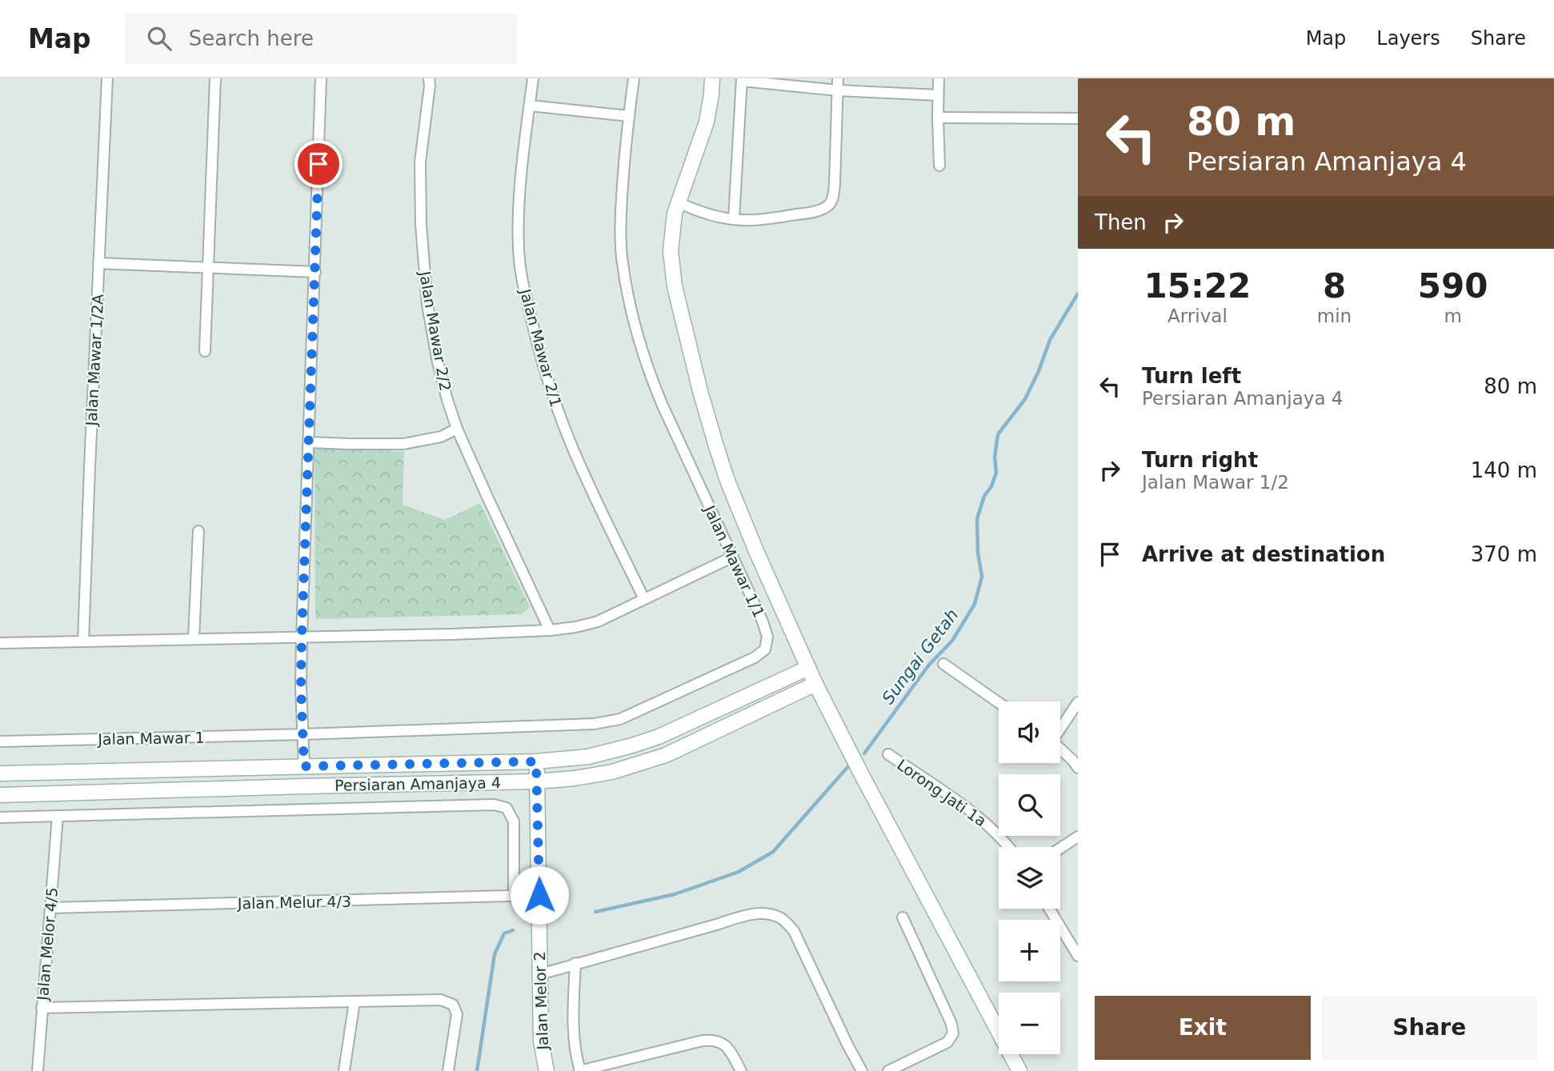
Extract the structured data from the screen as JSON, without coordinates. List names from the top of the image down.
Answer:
{
  "streets": {
    "street": [
      "Jalan Mawar 2/2",
      "Jalan Mawar 2/1",
      "Jalan Mawar 1/2A",
      "Jalan Mawar 1/1",
      "Jalan Mawar 1",
      "Persiaran Amanjaya 4",
      "Lorong Jati 1a",
      "Jalan Melur 4/3",
      "Jalan Melor 4/5",
      "Jalan Melor 2"
    ]
  },
  "crossings": [
    ["Jalan Mawar 1/1", "Jalan Mawar 1"],
    ["Persiaran Amanjaya 4", "Jalan Melor 2"],
    ["Jalan Melur 4/3", "Jalan Melor 4/5"],
    ["Jalan Melur 4/3", "Jalan Melor 2"]
  ],
  "water": ["Sungai Getah"],
  "page": {
    "header": "Map",
    "search": "Search here",
    "nav": ["Map", "Layers", "Share"],
    "turn": ["80 m", "Persiaran Amanjaya 4"],
    "then": "Then",
    "eta": [
      "15:22",
      "Arrival",
      "8",
      "min",
      "590",
      "m"
    ],
    "list": [
      {
        "name": "Turn left",
        "note": "Persiaran Amanjaya 4",
        "value": "80 m"
      },
      {
        "name": "Turn right",
        "note": "Jalan Mawar 1/2",
        "value": "140 m"
      },
      {
        "name": "Arrive at destination",
        "value": "370 m"
      }
    ],
    "map_buttons": ["+", "−"],
    "buttons": ["Exit", "Share"]
  }
}
